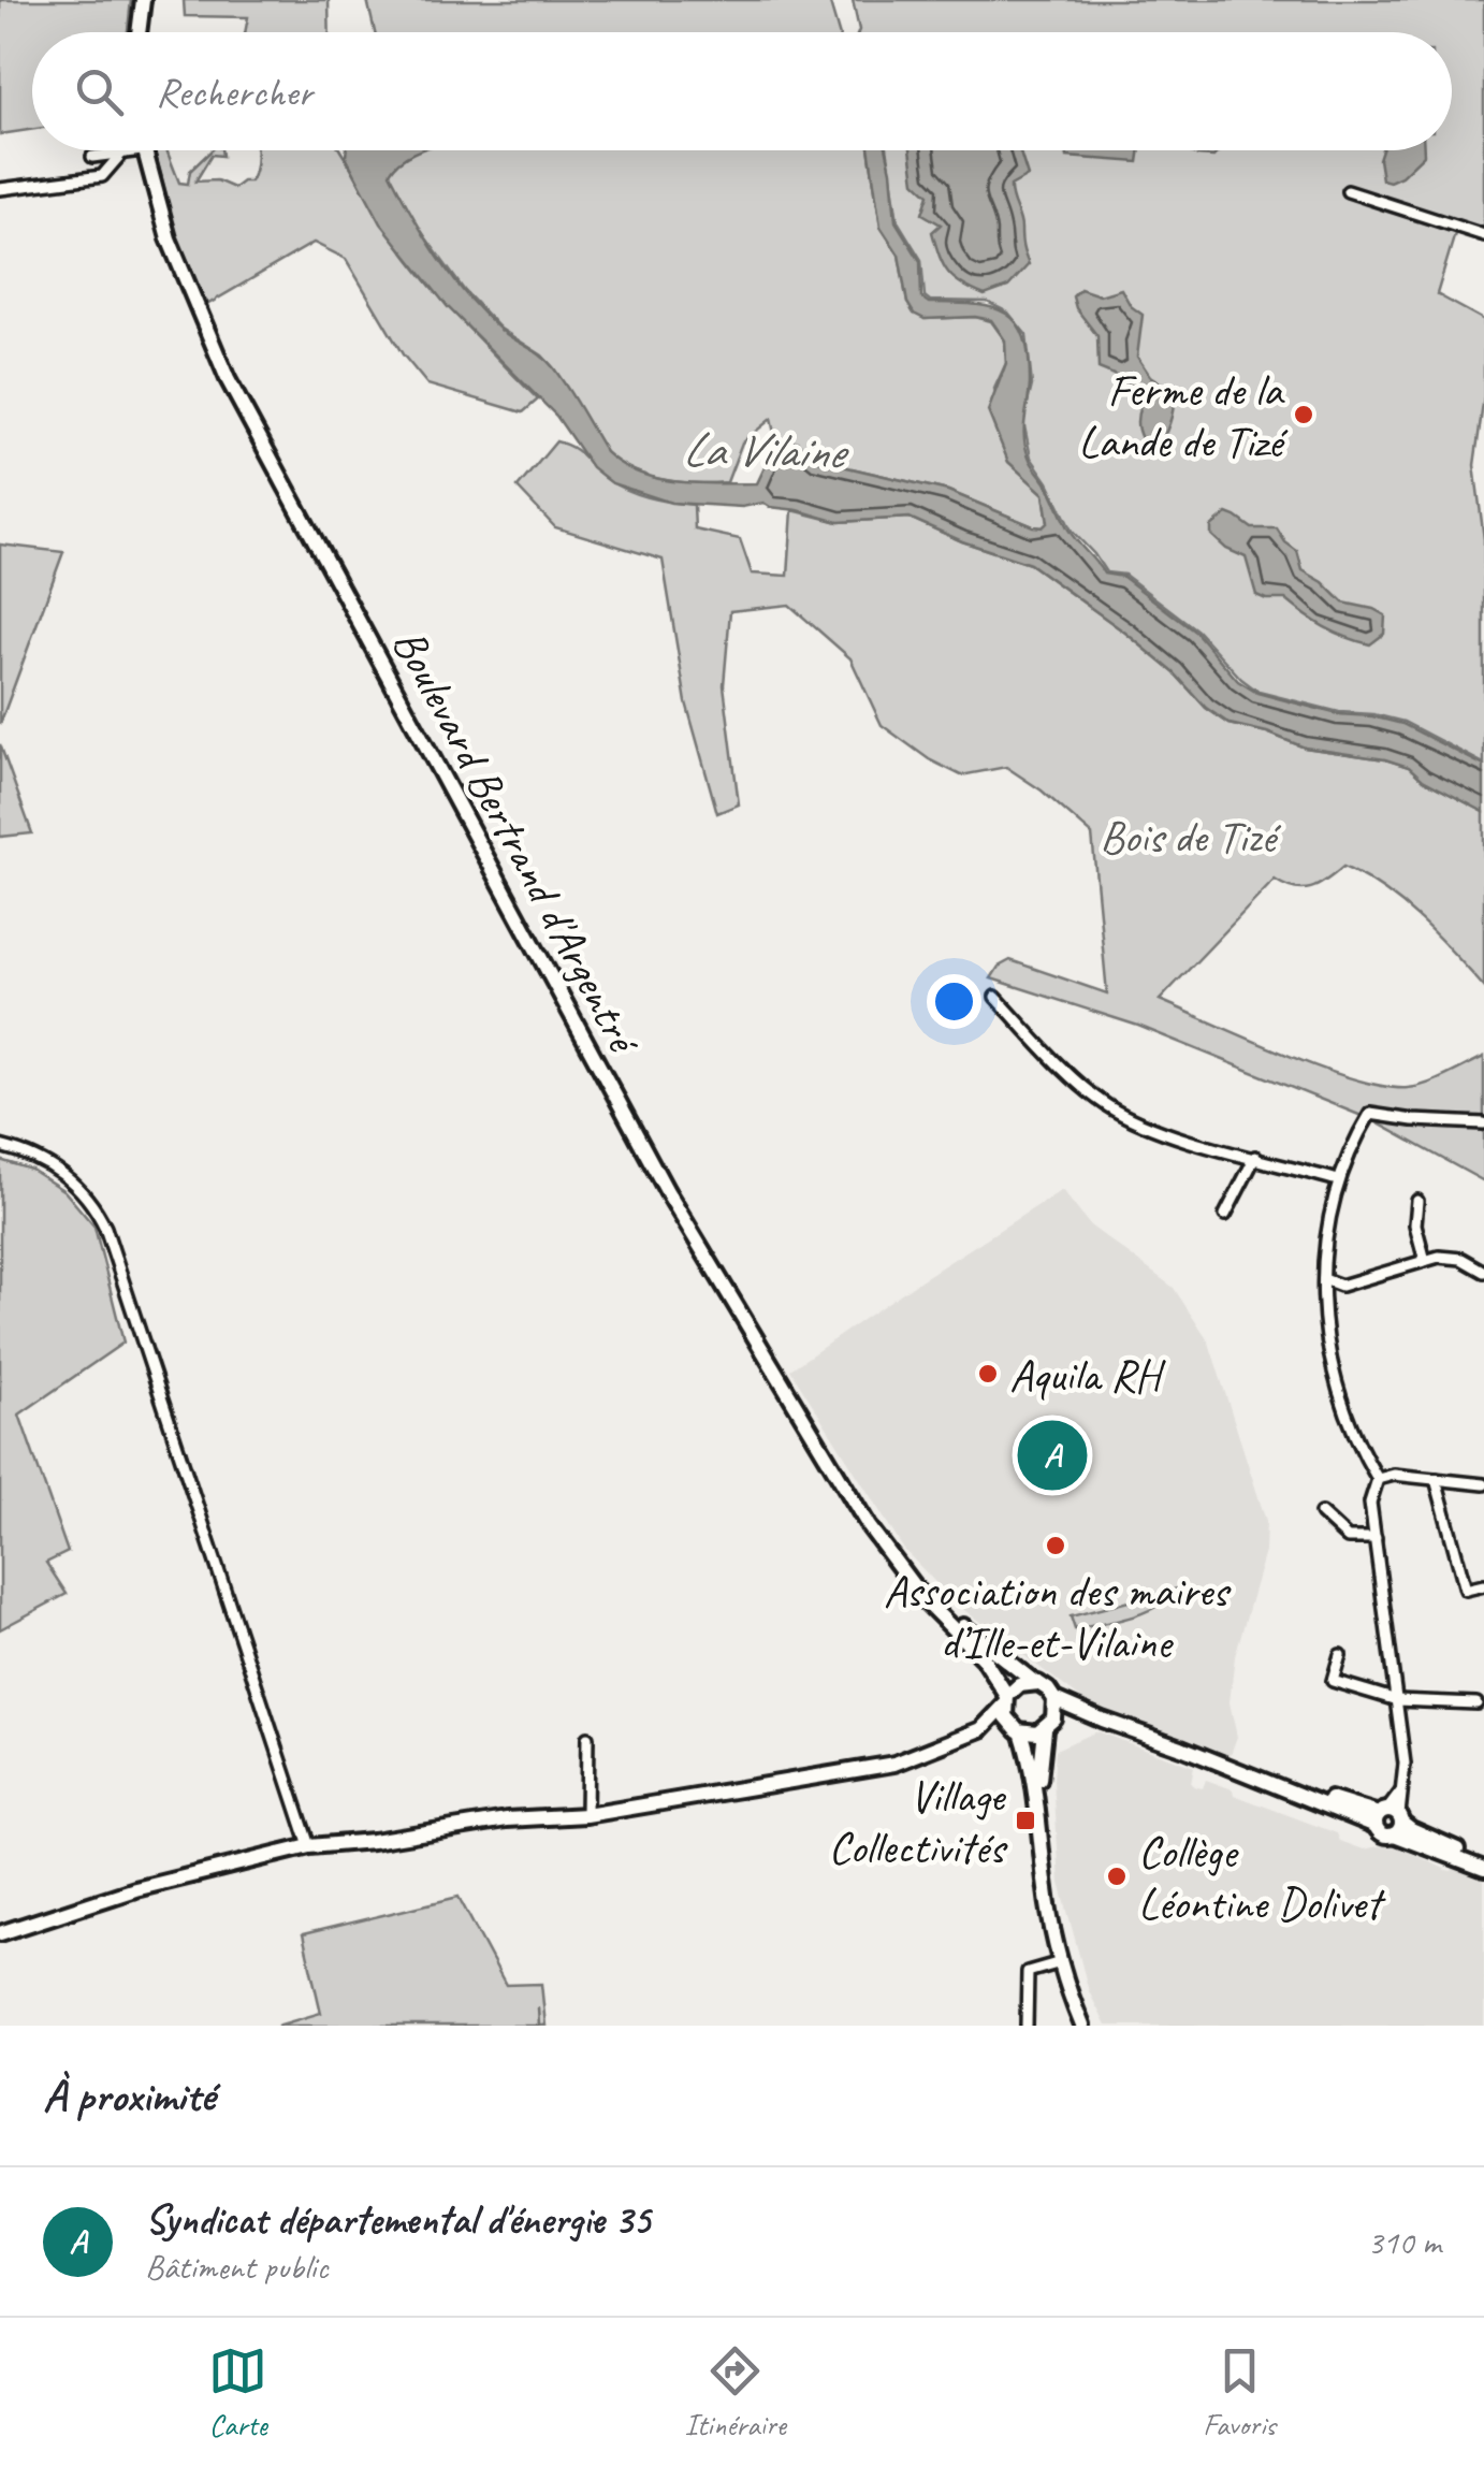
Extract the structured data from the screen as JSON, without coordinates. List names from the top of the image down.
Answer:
{
  "streets": {
    "main road": ["Boulevard Bertrand d'Argentré"]
  },
  "water": ["La Vilaine"],
  "parks": ["Bois de Tizé"],
  "places": {
    "other": [
      "Ferme de la Lande de Tizé",
      "Aquila RH",
      "Association des maires d’Ille-et-Vilaine",
      "Collège Léontine Dolivet"
    ],
    "transit": ["Village Collectivités"]
  },
  "page": {
    "search": "Rechercher",
    "pins": "A",
    "heading": "À proximité",
    "list": [
      {
        "mark": "A",
        "name": "Syndicat départemental d'énergie 35",
        "note": "Bâtiment public",
        "value": "310 m"
      }
    ],
    "nav": ["Carte", "Itinéraire", "Favoris"]
  }
}
